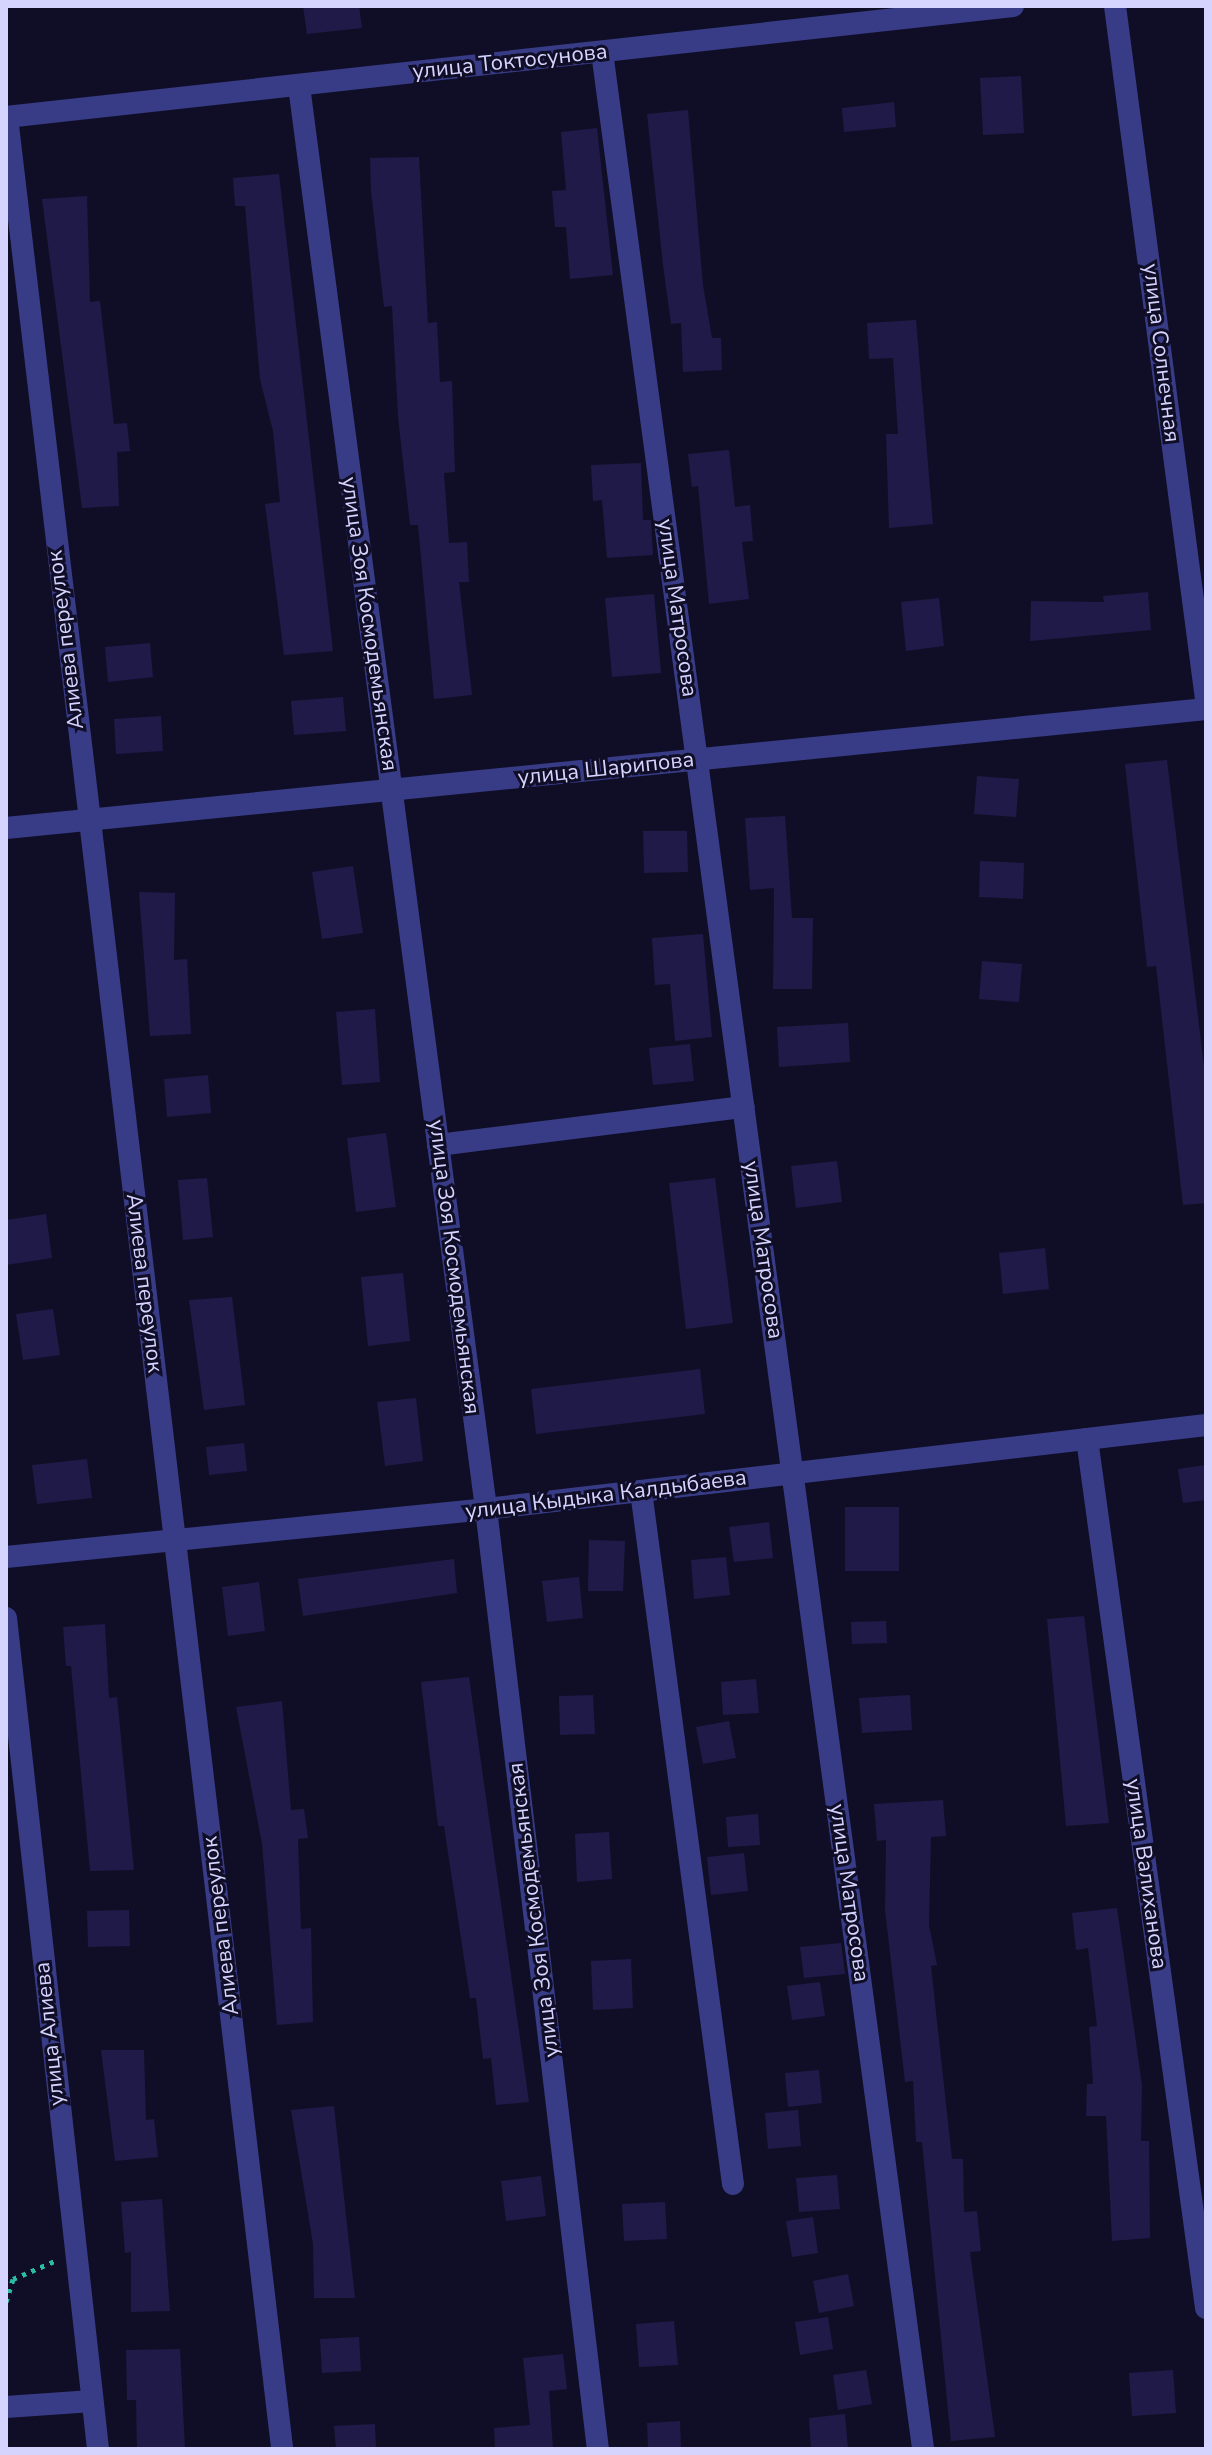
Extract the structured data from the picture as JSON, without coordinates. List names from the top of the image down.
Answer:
{
  "streets": {
    "street": [
      "улица Токтосунова",
      "улица Солнечная",
      "улица Матросова",
      "улица Зоя Космодемьянская",
      "Алиева переулок",
      "улица Шарипова",
      "улица Кыдыка Калдыбаева",
      "улица Валиханова",
      "улица Алиева"
    ]
  },
  "crossings": [
    ["улица Токтосунова", "улица Матросова"],
    ["улица Токтосунова", "улица Зоя Космодемьянская"],
    ["улица Токтосунова", "Алиева переулок"],
    ["улица Матросова", "улица Шарипова"],
    ["улица Матросова", "улица Кыдыка Калдыбаева"],
    ["улица Зоя Космодемьянская", "улица Шарипова"],
    ["улица Зоя Космодемьянская", "улица Кыдыка Калдыбаева"],
    ["Алиева переулок", "улица Шарипова"],
    ["Алиева переулок", "улица Кыдыка Калдыбаева"],
    ["улица Кыдыка Калдыбаева", "улица Валиханова"]
  ]
}
